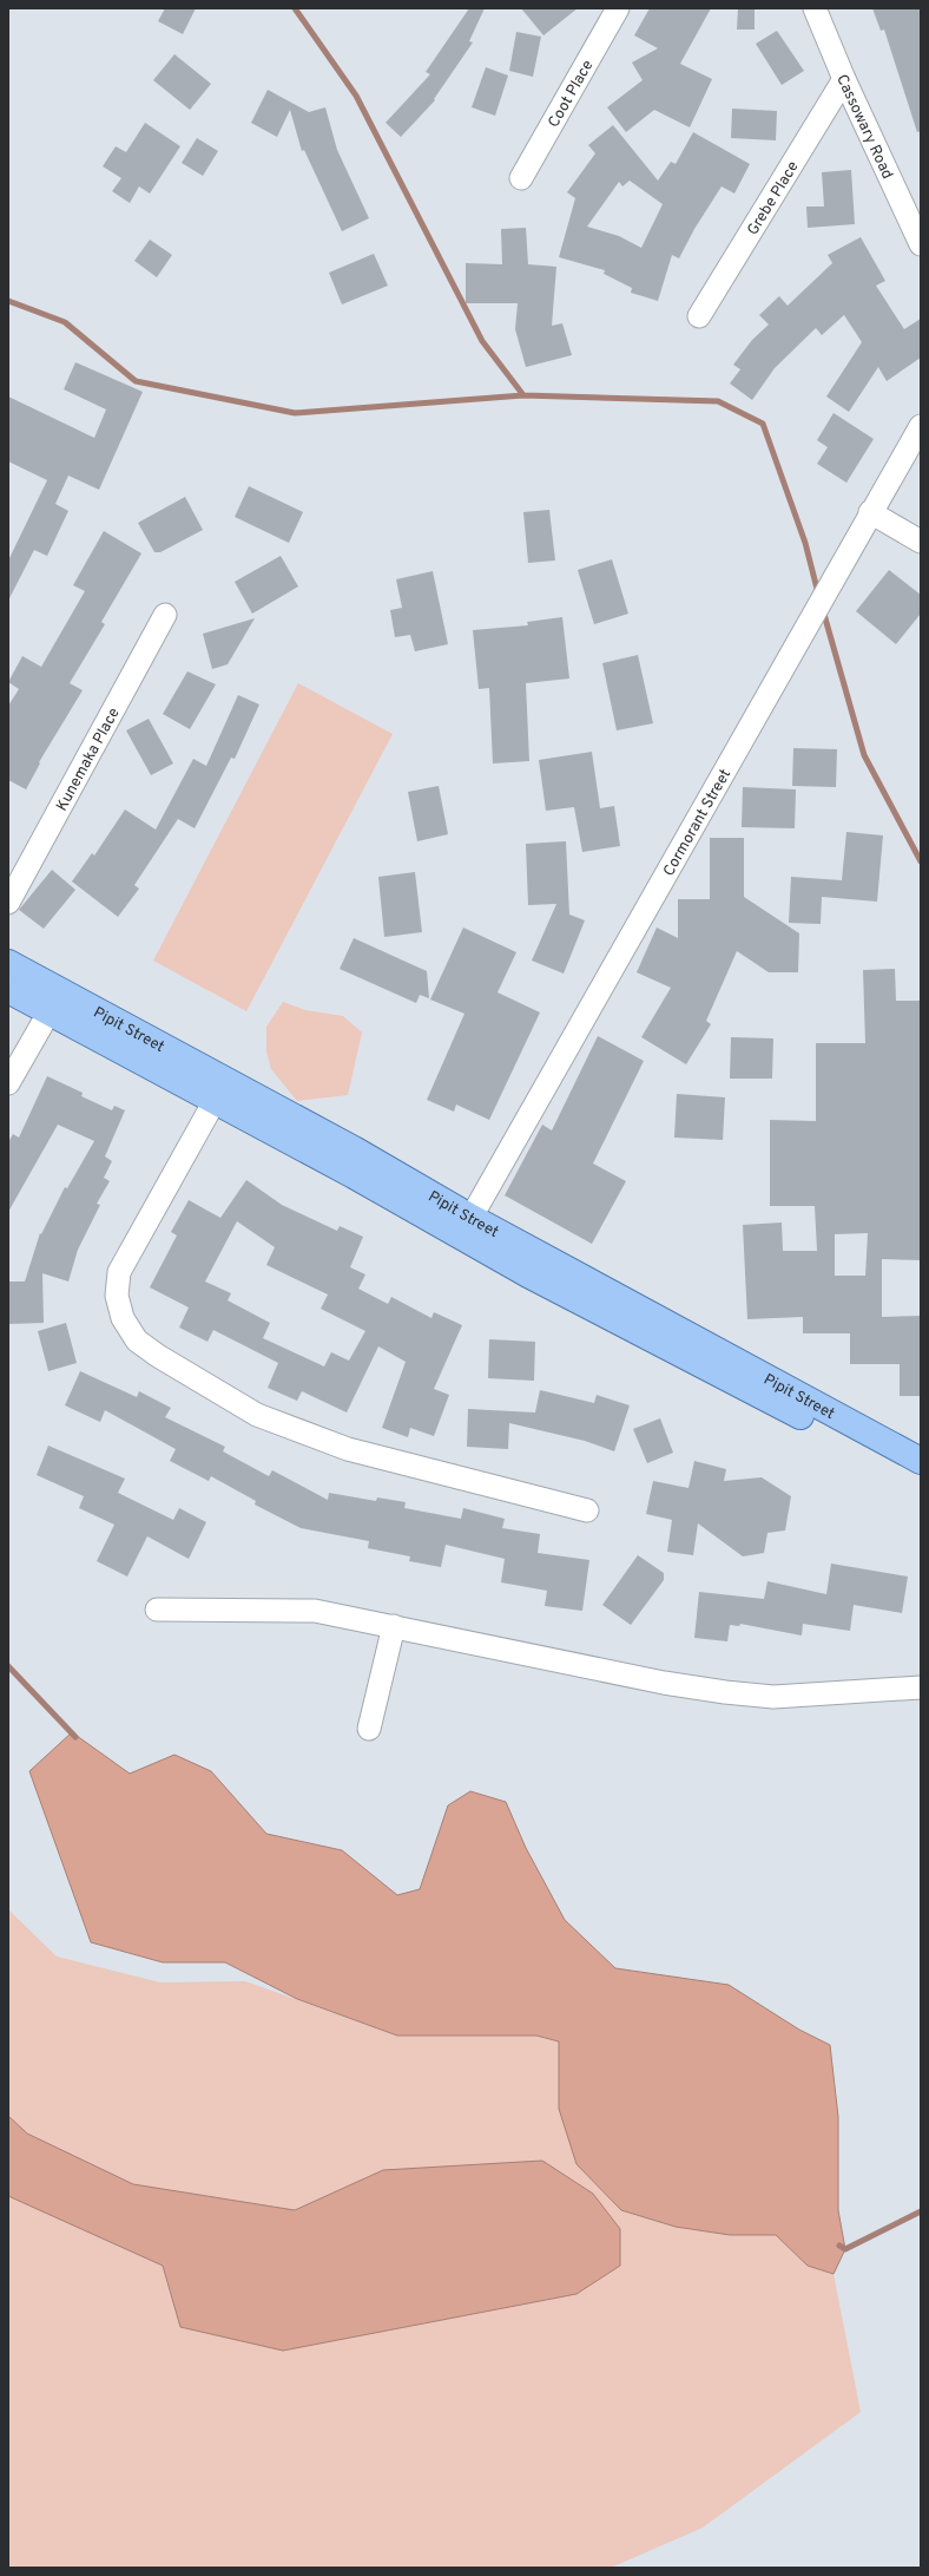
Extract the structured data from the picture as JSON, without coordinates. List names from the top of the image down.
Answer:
{
  "streets": {
    "main road": ["Pipit Street"],
    "street": [
      "Coot Place",
      "Cassowary Road",
      "Grebe Place",
      "Kunemaka Place",
      "Cormorant Street"
    ]
  },
  "crossings": [
    ["Cassowary Road", "Grebe Place"],
    ["Cormorant Street", "Pipit Street"]
  ]
}
